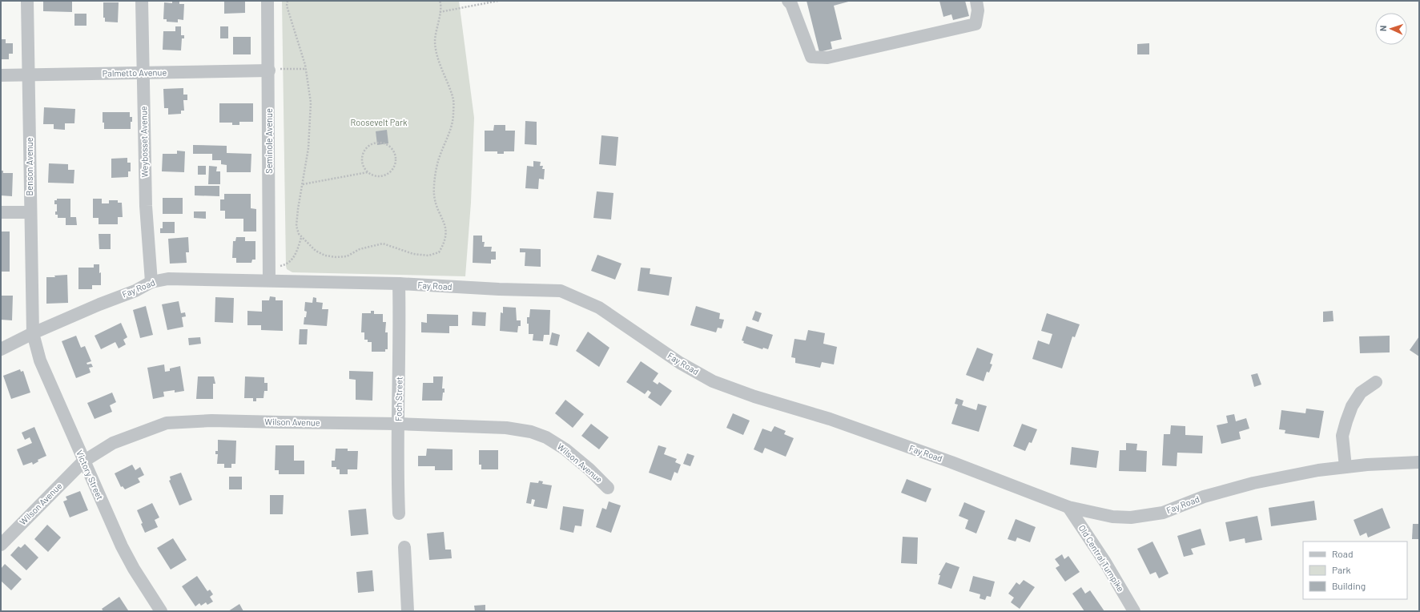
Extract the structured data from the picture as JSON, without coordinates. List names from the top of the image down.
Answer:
{
  "streets": {
    "street": [
      "Palmetto Avenue",
      "Seminole Avenue",
      "Weybosset Avenue",
      "Benson Avenue",
      "Fay Road",
      "Foch Street",
      "Wilson Avenue",
      "Victory Street",
      "Old Central Turnpike"
    ]
  },
  "crossings": [
    ["Palmetto Avenue", "Seminole Avenue"],
    ["Palmetto Avenue", "Weybosset Avenue"],
    ["Palmetto Avenue", "Benson Avenue"],
    ["Seminole Avenue", "Fay Road"],
    ["Weybosset Avenue", "Fay Road"],
    ["Benson Avenue", "Fay Road"],
    ["Benson Avenue", "Victory Street"],
    ["Fay Road", "Foch Street"],
    ["Fay Road", "Victory Street"],
    ["Fay Road", "Old Central Turnpike"],
    ["Foch Street", "Wilson Avenue"],
    ["Wilson Avenue", "Victory Street"]
  ],
  "parks": ["Roosevelt Park"],
  "legend": ["Road", "Park", "Building"],
  "north": "left"
}
